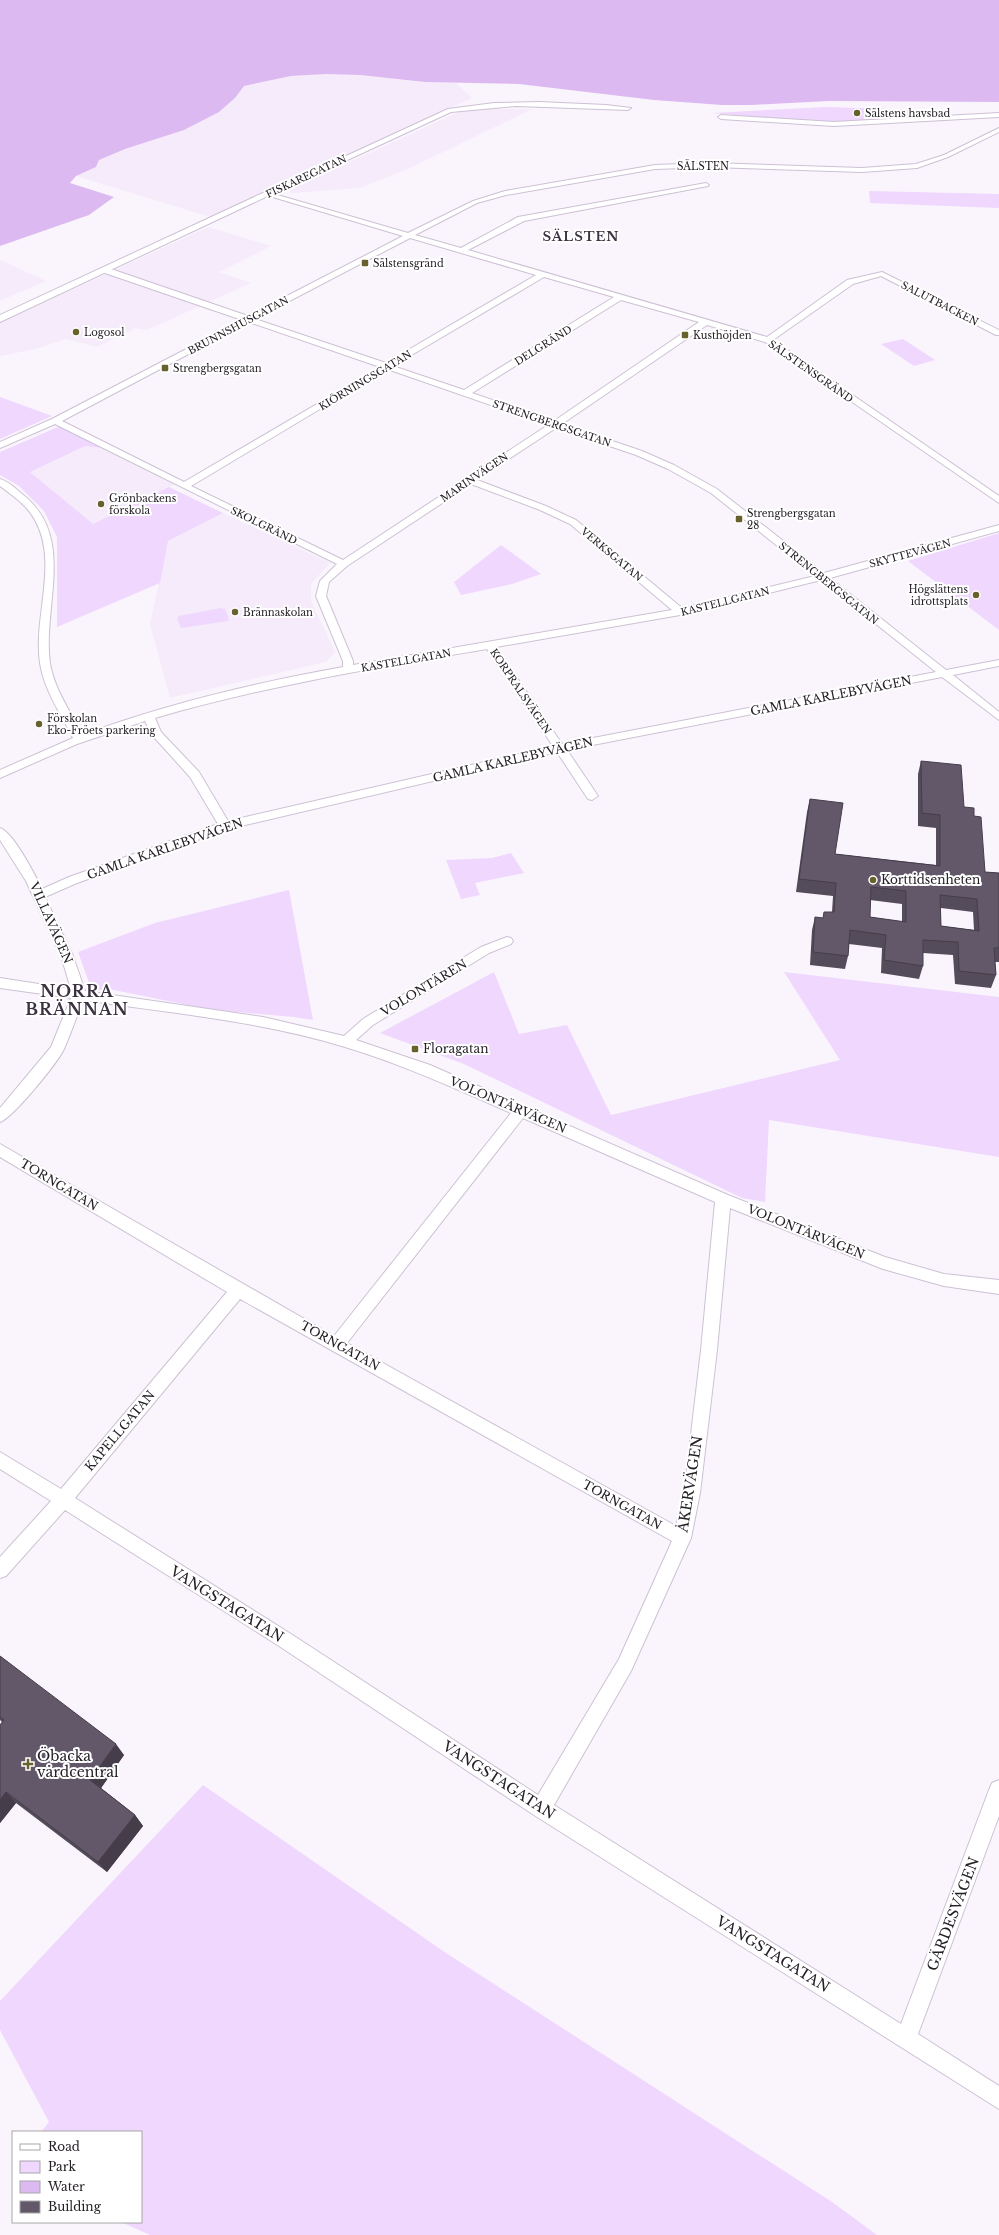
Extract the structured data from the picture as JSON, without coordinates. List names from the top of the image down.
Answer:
{
  "streets": {
    "street": [
      "SÄLSTEN",
      "FISKAREGATAN",
      "SALUTBACKEN",
      "BRUNNSHUSGATAN",
      "DELGRÄND",
      "SÄLSTENSGRÄND",
      "KIÖRNINGSGATAN",
      "STRENGBERGSGATAN",
      "MARINVÄGEN",
      "SKOLGRÄND",
      "SKYTTEVÄGEN",
      "VERKSGATAN",
      "KASTELLGATAN",
      "KORPRALSVÄGEN",
      "GAMLA KARLEBYVÄGEN",
      "VILLAVÄGEN",
      "VOLONTÄREN",
      "VOLONTÄRVÄGEN",
      "TORNGATAN",
      "KAPELLGATAN",
      "ÅKERVÄGEN",
      "VANGSTAGATAN",
      "GÄRDESVÄGEN"
    ]
  },
  "crossings": [
    ["SÄLSTEN", "BRUNNSHUSGATAN"],
    ["SÄLSTEN", "SÄLSTENSGRÄND"],
    ["FISKAREGATAN", "SÄLSTENSGRÄND"],
    ["FISKAREGATAN", "STRENGBERGSGATAN"],
    ["SALUTBACKEN", "SÄLSTENSGRÄND"],
    ["BRUNNSHUSGATAN", "SÄLSTENSGRÄND"],
    ["BRUNNSHUSGATAN", "STRENGBERGSGATAN"],
    ["BRUNNSHUSGATAN", "SKOLGRÄND"],
    ["DELGRÄND", "SÄLSTENSGRÄND"],
    ["DELGRÄND", "STRENGBERGSGATAN"],
    ["SÄLSTENSGRÄND", "KIÖRNINGSGATAN"],
    ["SÄLSTENSGRÄND", "MARINVÄGEN"],
    ["KIÖRNINGSGATAN", "STRENGBERGSGATAN"],
    ["KIÖRNINGSGATAN", "SKOLGRÄND"],
    ["STRENGBERGSGATAN", "MARINVÄGEN"],
    ["STRENGBERGSGATAN", "SKYTTEVÄGEN"],
    ["STRENGBERGSGATAN", "KASTELLGATAN"],
    ["STRENGBERGSGATAN", "GAMLA KARLEBYVÄGEN"],
    ["MARINVÄGEN", "SKOLGRÄND"],
    ["MARINVÄGEN", "VERKSGATAN"],
    ["MARINVÄGEN", "KASTELLGATAN"],
    ["SKYTTEVÄGEN", "KASTELLGATAN"],
    ["VERKSGATAN", "KASTELLGATAN"],
    ["KASTELLGATAN", "KORPRALSVÄGEN"],
    ["KORPRALSVÄGEN", "GAMLA KARLEBYVÄGEN"],
    ["GAMLA KARLEBYVÄGEN", "VILLAVÄGEN"],
    ["VILLAVÄGEN", "VOLONTÄRVÄGEN"],
    ["VOLONTÄREN", "VOLONTÄRVÄGEN"],
    ["VOLONTÄRVÄGEN", "ÅKERVÄGEN"],
    ["TORNGATAN", "KAPELLGATAN"],
    ["TORNGATAN", "ÅKERVÄGEN"],
    ["KAPELLGATAN", "VANGSTAGATAN"],
    ["ÅKERVÄGEN", "VANGSTAGATAN"],
    ["VANGSTAGATAN", "GÄRDESVÄGEN"]
  ],
  "districts": ["SÄLSTEN", "NORRA BRÄNNAN"],
  "places": {
    "other": [
      "Sälstens havsbad",
      "Logosol",
      "Grönbackens förskola",
      "Högslättens idrottsplats",
      "Brännaskolan",
      "Förskolan Eko-Fröets parkering",
      "Korttidsenheten"
    ],
    "transit": [
      "Sälstensgränd",
      "Kusthöjden",
      "Strengbergsgatan",
      "Strengbergsgatan 28",
      "Floragatan"
    ],
    "health": ["Öbacka vårdcentral"]
  },
  "legend": [
    "Road",
    "Park",
    "Water",
    "Building"
  ]
}
